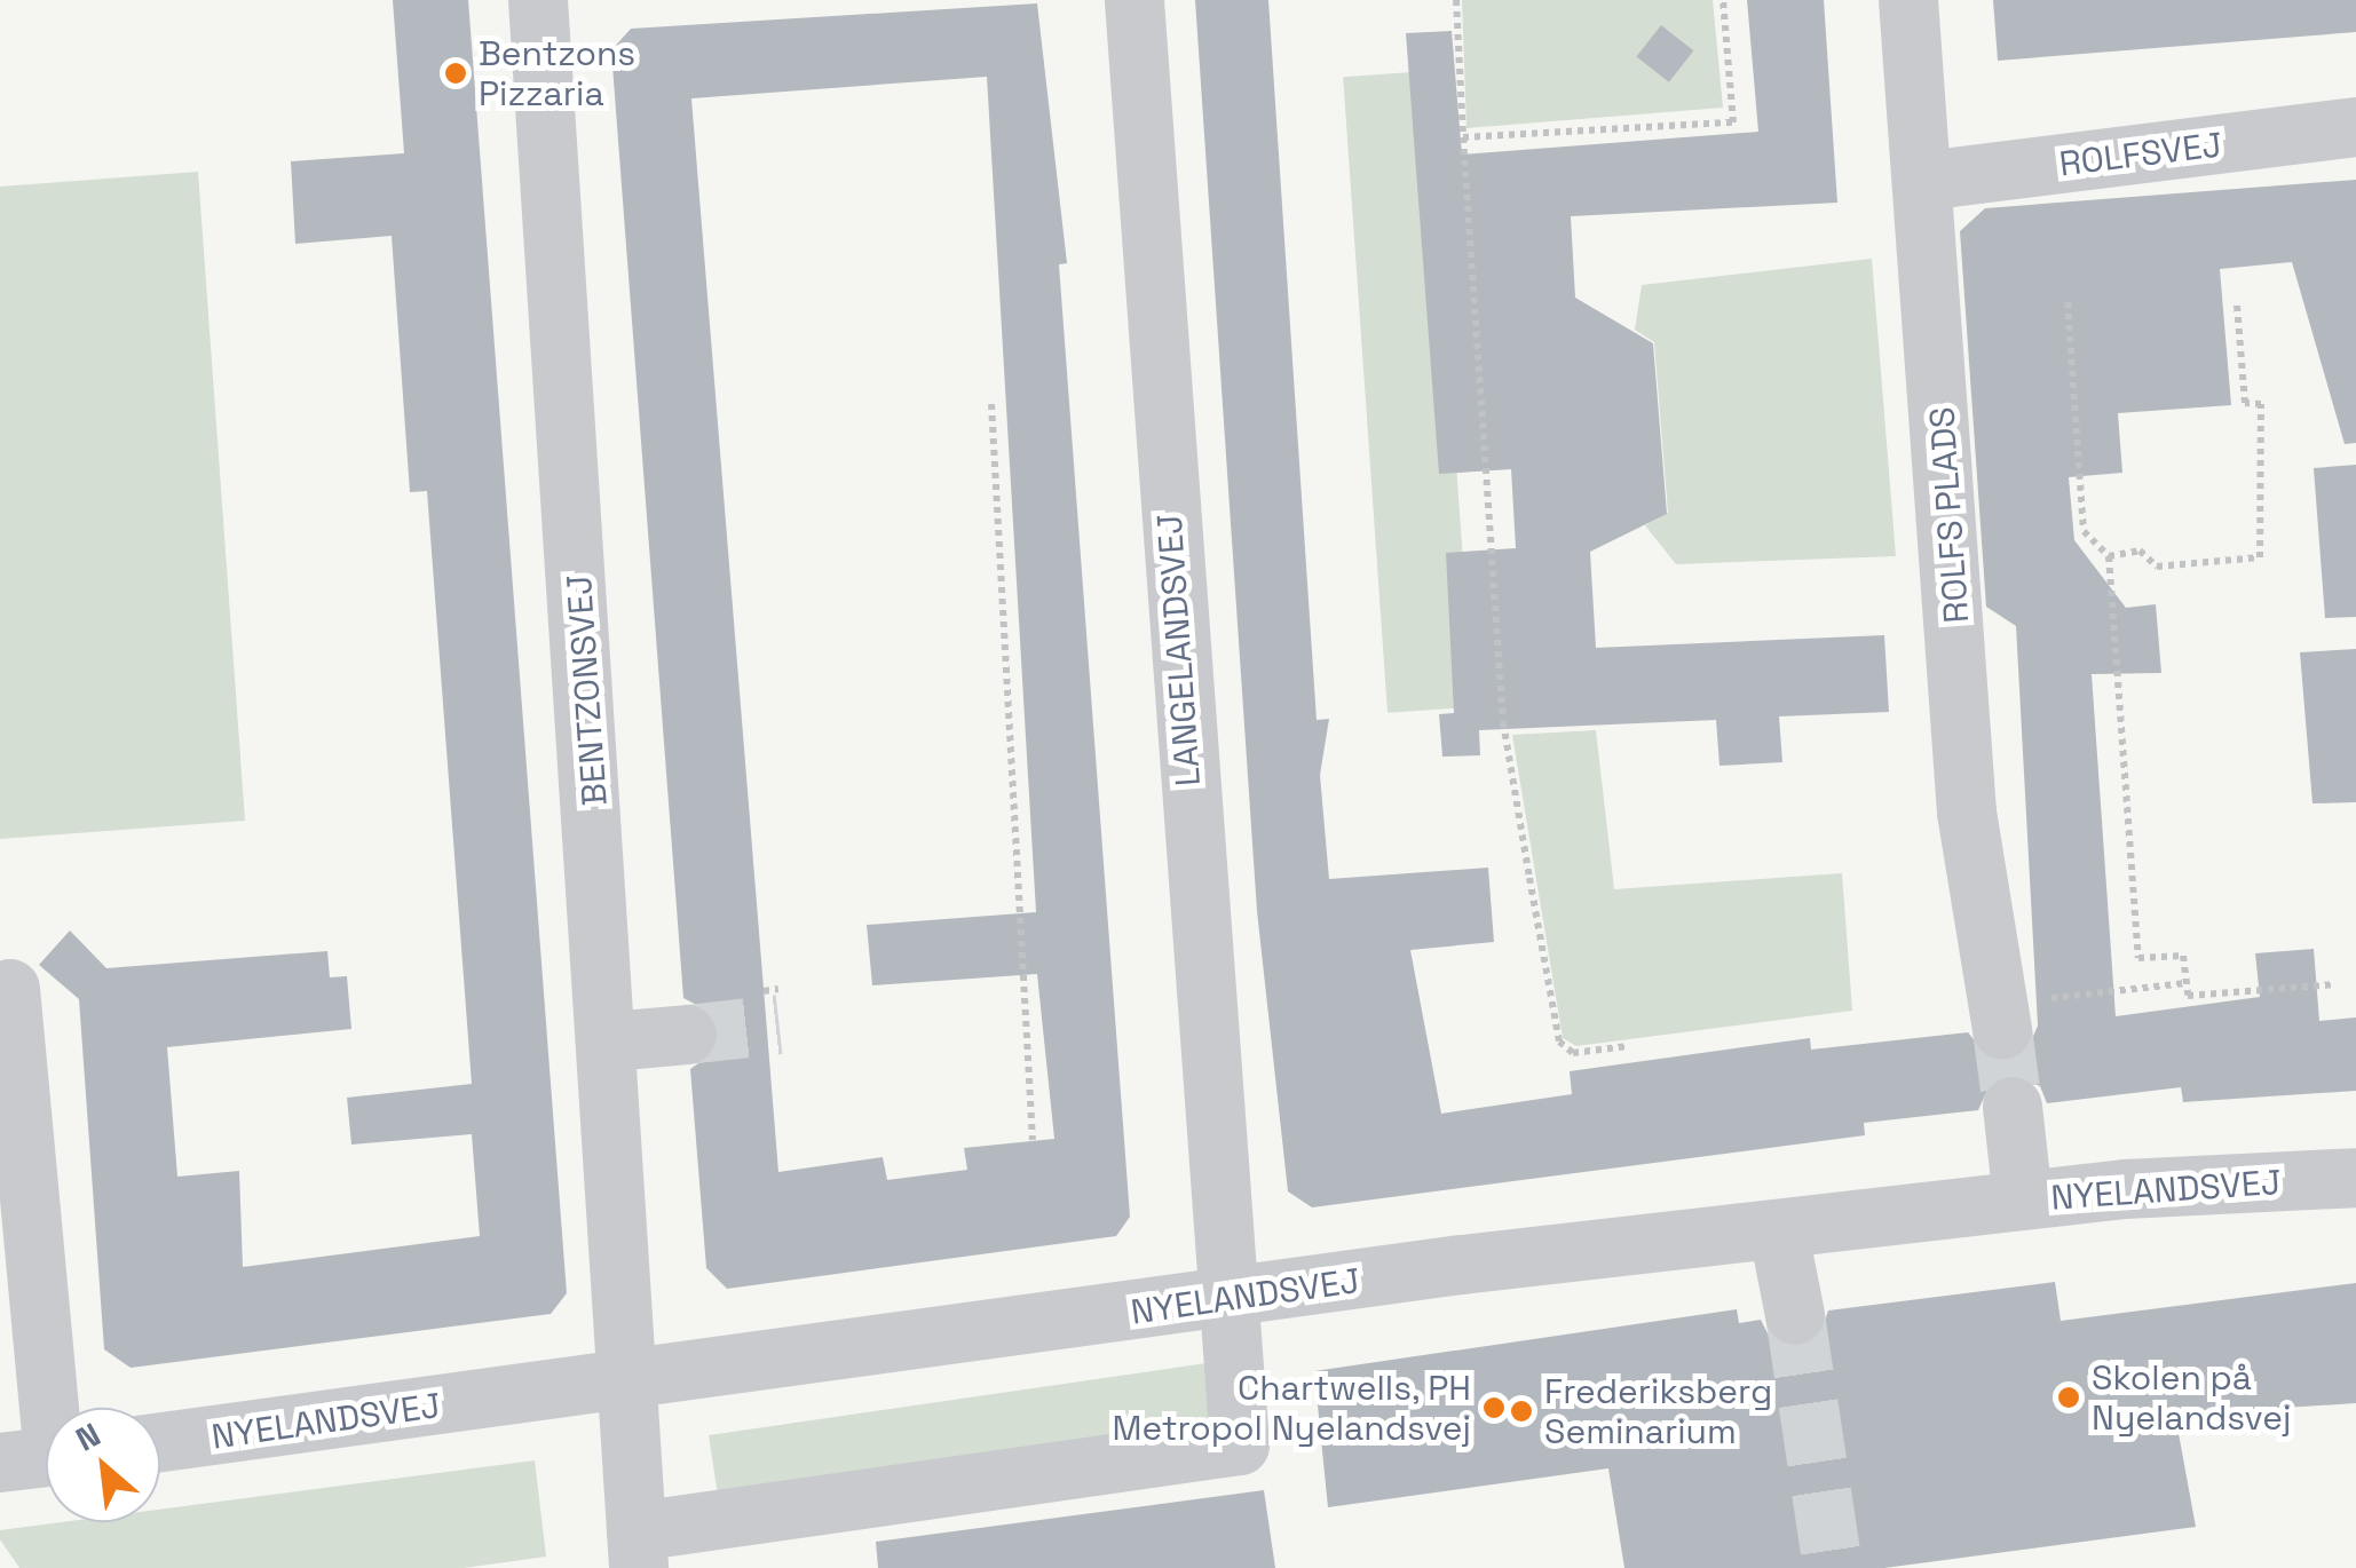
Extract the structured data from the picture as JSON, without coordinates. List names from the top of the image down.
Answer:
{
  "streets": {
    "street": [
      "ROLFSVEJ",
      "ROLFS PLADS",
      "LANGELANDSVEJ",
      "BENTZONSVEJ",
      "NYELANDSVEJ"
    ]
  },
  "crossings": [
    ["ROLFSVEJ", "ROLFS PLADS"],
    ["LANGELANDSVEJ", "BENTZONSVEJ"],
    ["LANGELANDSVEJ", "NYELANDSVEJ"],
    ["BENTZONSVEJ", "NYELANDSVEJ"]
  ],
  "places": [
    "Bentzons Pizzaria",
    "Skolen på Nyelandsvej",
    "Chartwells, PH Metropol Nyelandsvej",
    "Frederiksberg Seminarium"
  ],
  "north": "top left"
}
